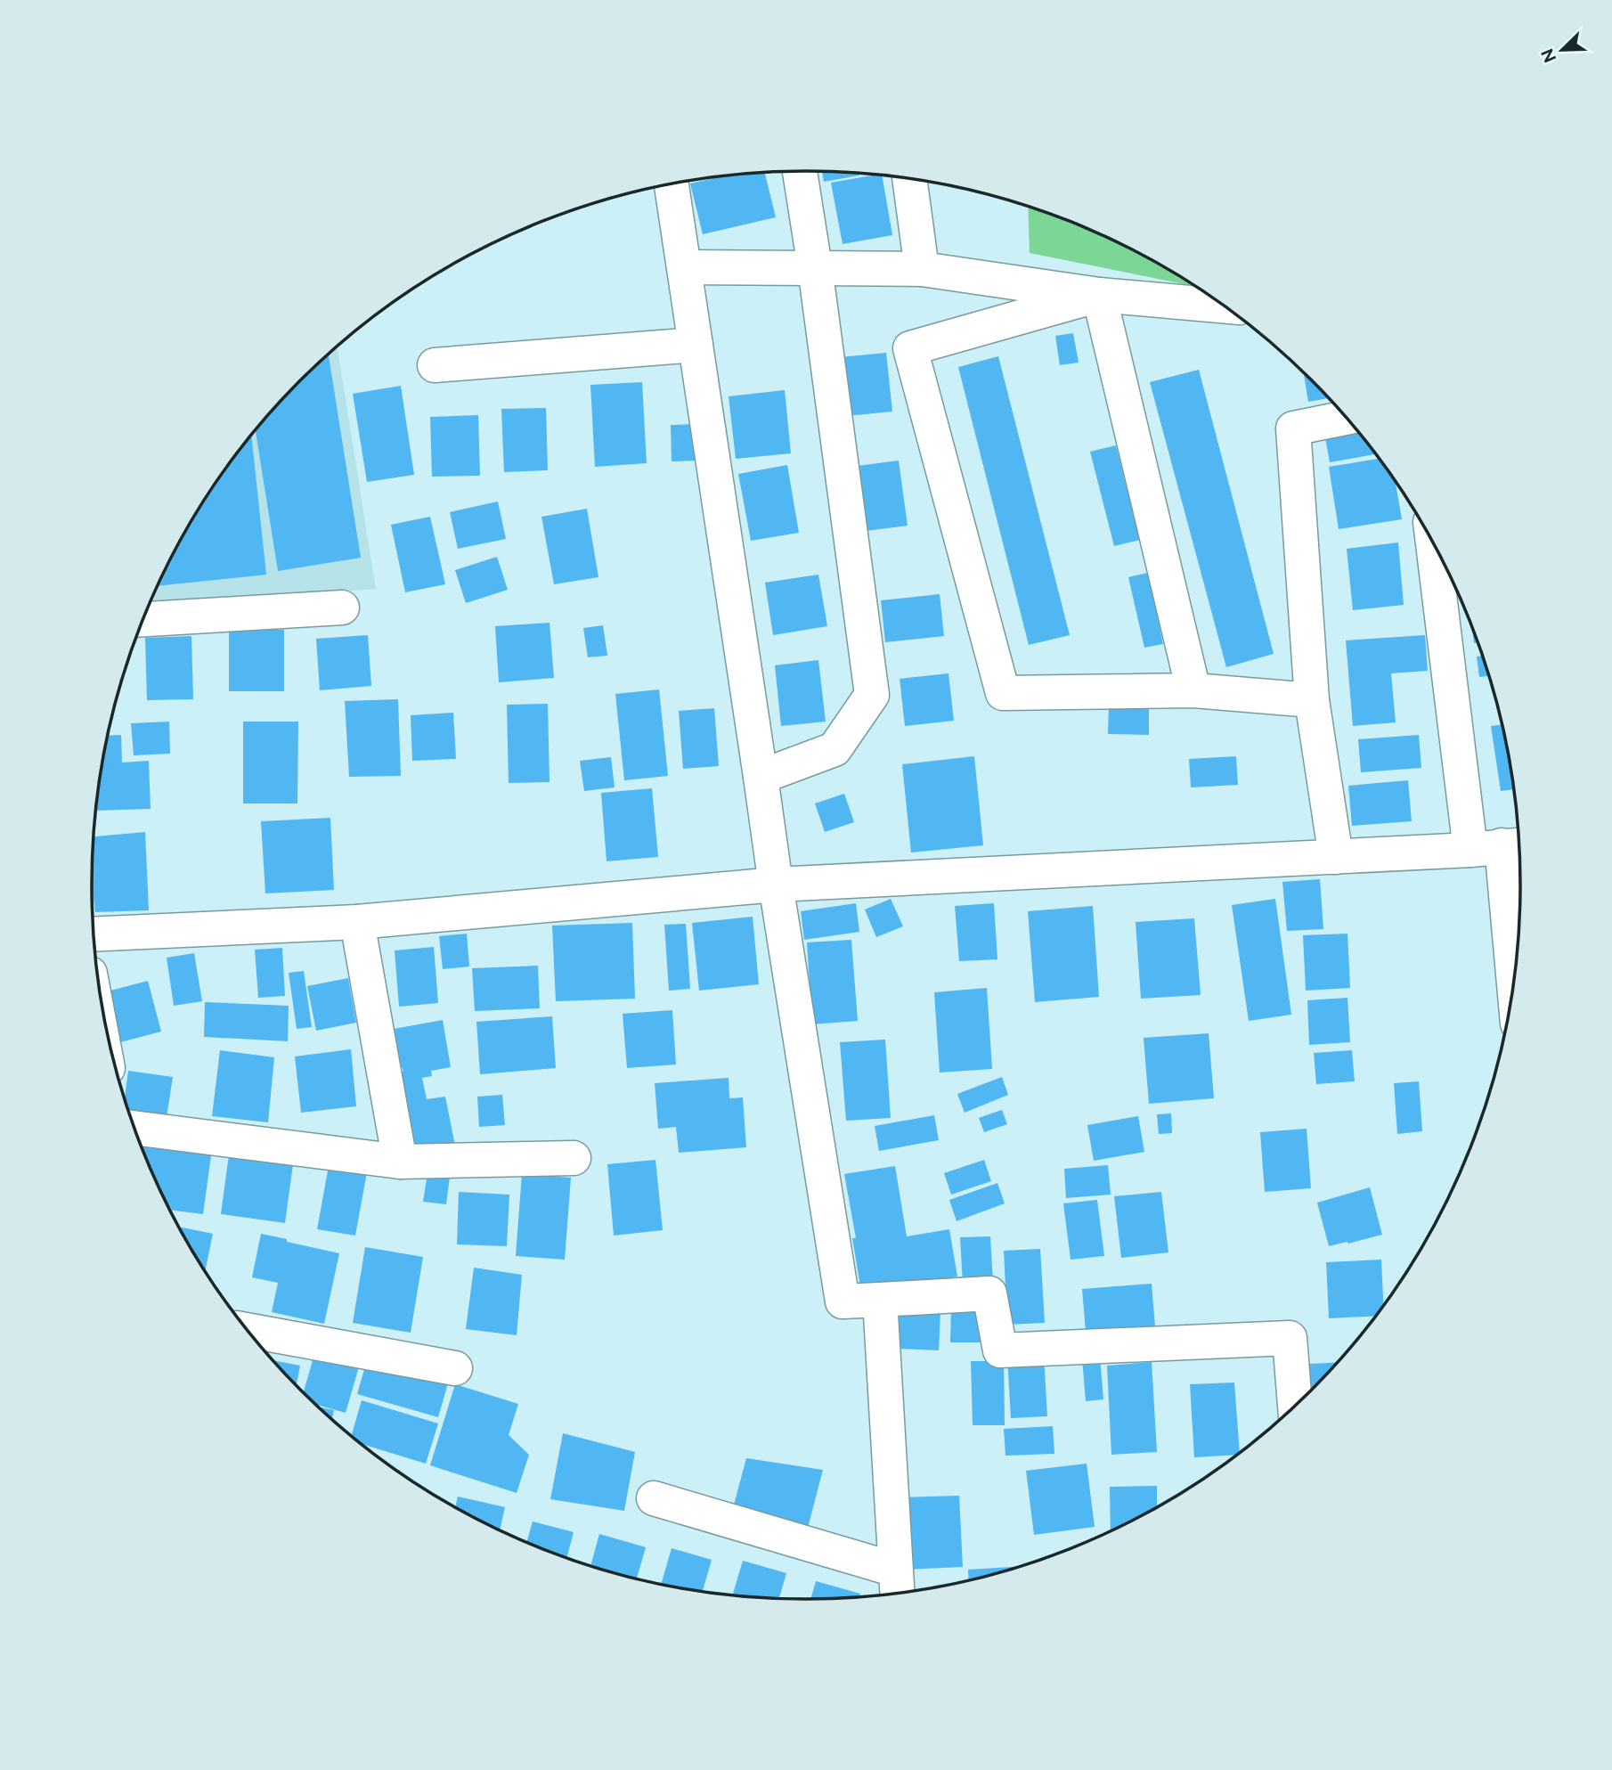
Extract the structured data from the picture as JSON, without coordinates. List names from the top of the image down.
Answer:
{
  "north": "bottom left"
}
